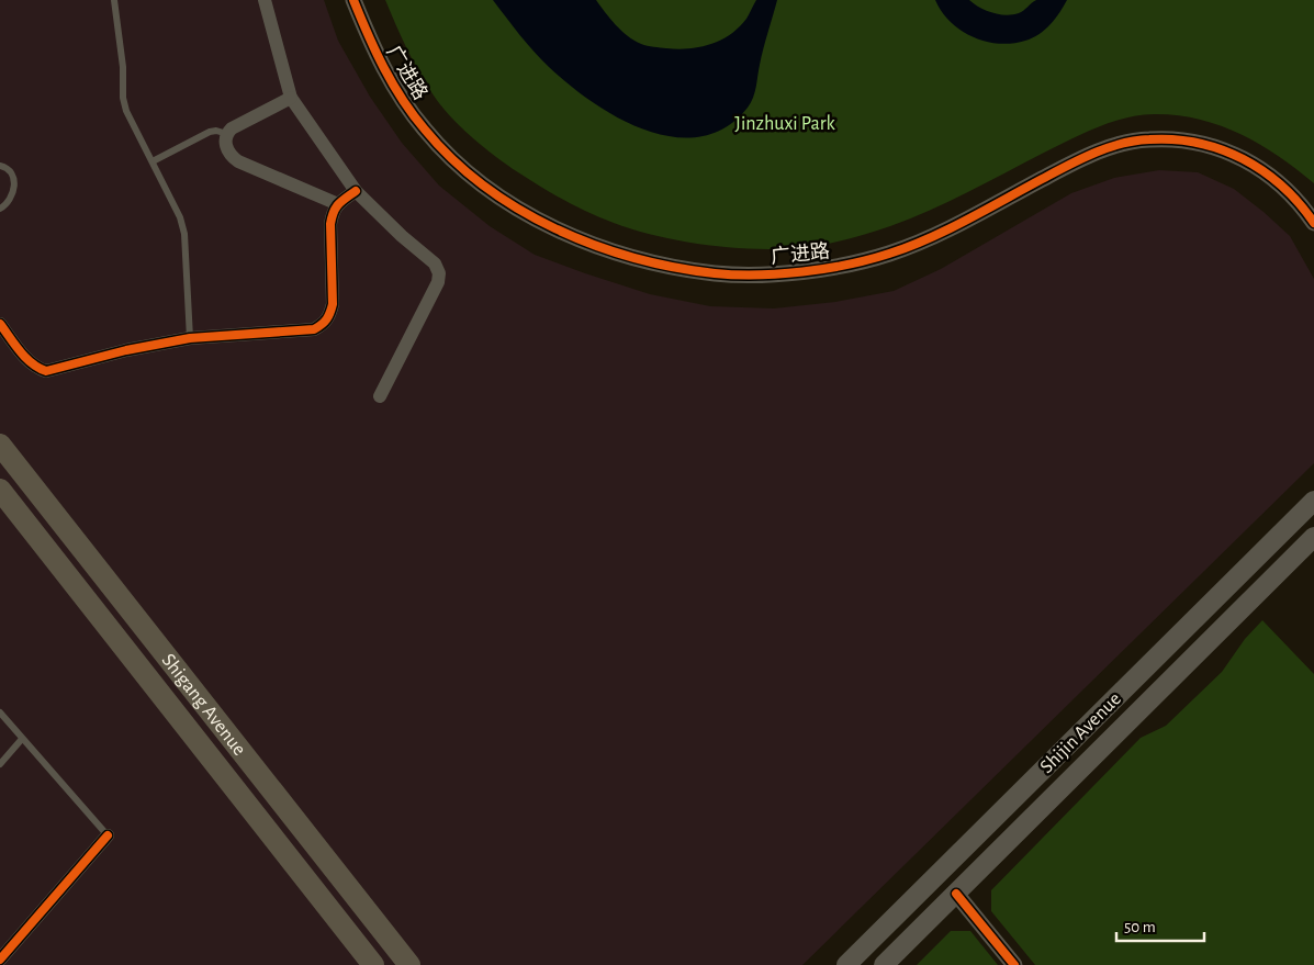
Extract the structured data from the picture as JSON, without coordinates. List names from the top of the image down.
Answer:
{
  "streets": {
    "main road": ["Shigang Avenue", "Shijin Avenue"],
    "street": ["广进路"]
  },
  "parks": ["Jinzhuxi Park"],
  "scale_bar": "50 m"
}
